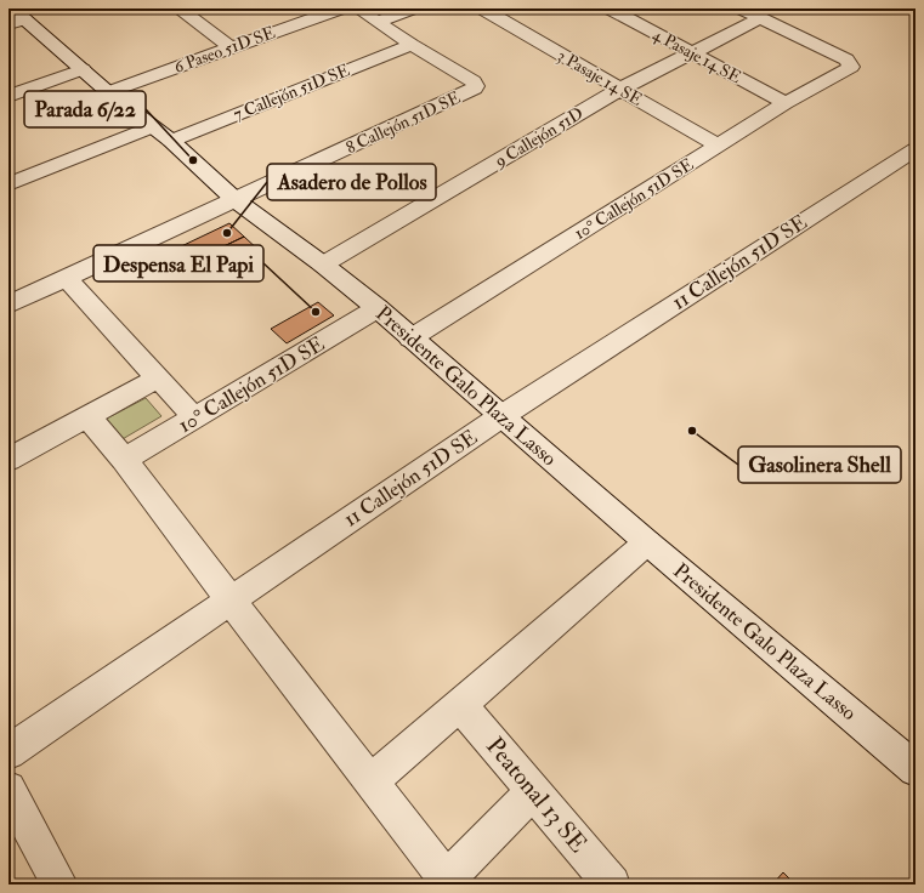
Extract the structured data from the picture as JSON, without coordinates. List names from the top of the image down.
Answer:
{
  "streets": {
    "street": [
      "6 Paseo 51D SE",
      "4 Pasaje 14 SE",
      "3 Pasaje 14 SE",
      "7 Callejón 51D SE",
      "8 Callejón 51D SE",
      "9 Callejón 51D",
      "10° Callejón 51D SE",
      "11 Callejón 51D SE",
      "Presidente Galo Plaza Lasso",
      "Peatonal 13 SE"
    ]
  },
  "crossings": [
    ["6 Paseo 51D SE", "Presidente Galo Plaza Lasso"],
    ["4 Pasaje 14 SE", "9 Callejón 51D"],
    ["4 Pasaje 14 SE", "10° Callejón 51D SE"],
    ["3 Pasaje 14 SE", "9 Callejón 51D"],
    ["3 Pasaje 14 SE", "10° Callejón 51D SE"],
    ["7 Callejón 51D SE", "8 Callejón 51D SE"],
    ["7 Callejón 51D SE", "Presidente Galo Plaza Lasso"],
    ["8 Callejón 51D SE", "Presidente Galo Plaza Lasso"],
    ["9 Callejón 51D", "10° Callejón 51D SE"],
    ["9 Callejón 51D", "Presidente Galo Plaza Lasso"],
    ["10° Callejón 51D SE", "Presidente Galo Plaza Lasso"],
    ["11 Callejón 51D SE", "Presidente Galo Plaza Lasso"]
  ],
  "places": [
    "Parada 6/22",
    "Asadero de Pollos",
    "Despensa El Papi",
    "Gasolinera Shell"
  ]
}
